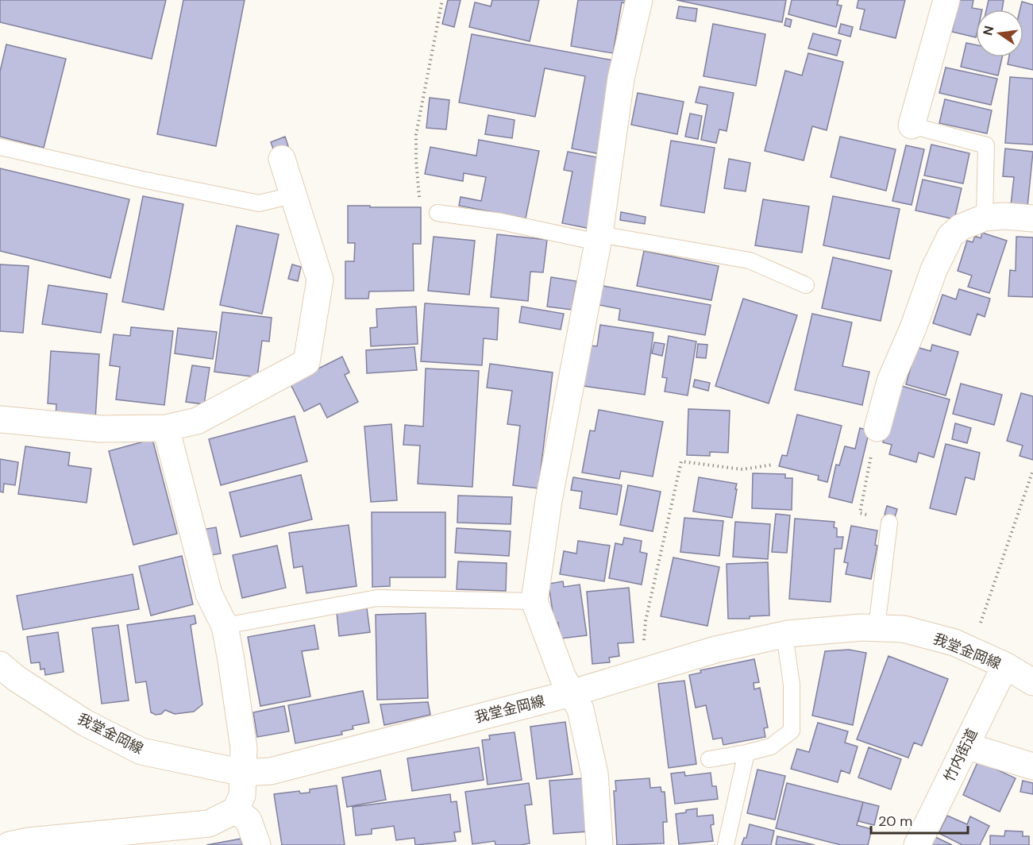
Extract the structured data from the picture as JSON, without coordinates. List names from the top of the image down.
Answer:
{
  "streets": {
    "street": ["我堂金岡線", "竹内街道"]
  },
  "crossings": [
    ["我堂金岡線", "竹内街道"]
  ],
  "scale_bar": "20 m",
  "north": "left"
}
